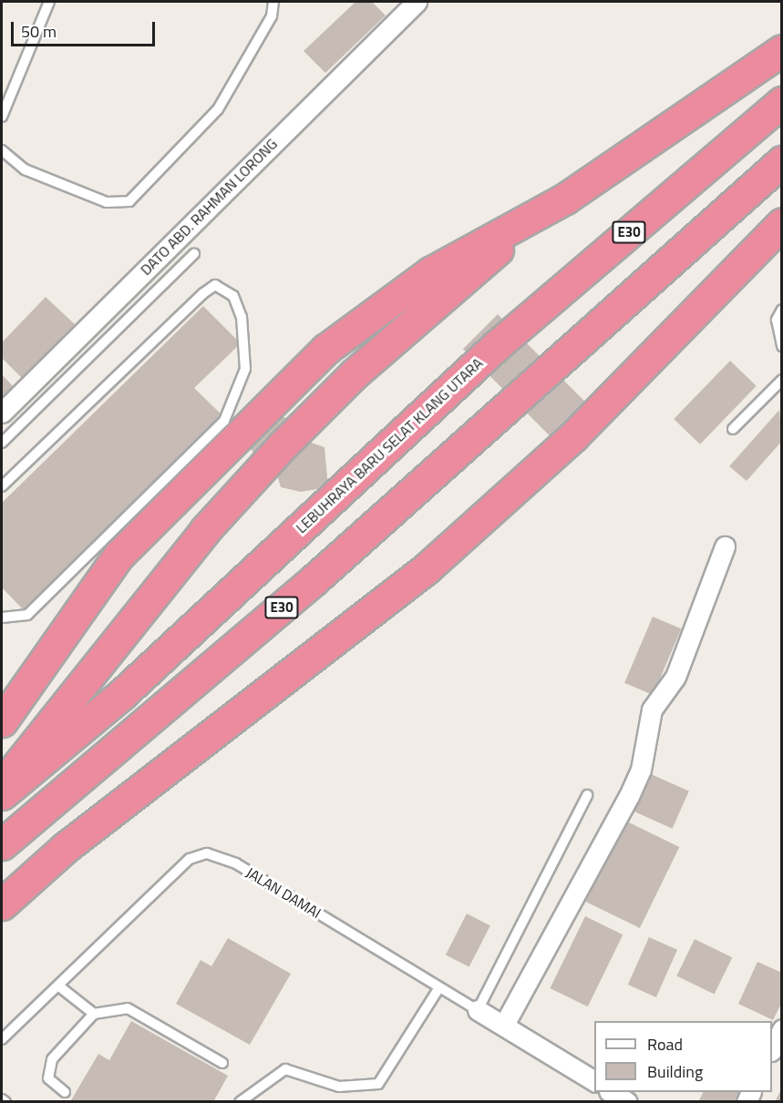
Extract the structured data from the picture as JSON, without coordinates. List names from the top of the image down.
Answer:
{
  "streets": {
    "highway": ["E30", "LEBUHRAYA BARU SELAT KLANG UTARA"],
    "street": ["DATO ABD. RAHMAN LORONG", "JALAN DAMAI"]
  },
  "legend": ["Road", "Building"],
  "scale_bar": "50 m"
}
